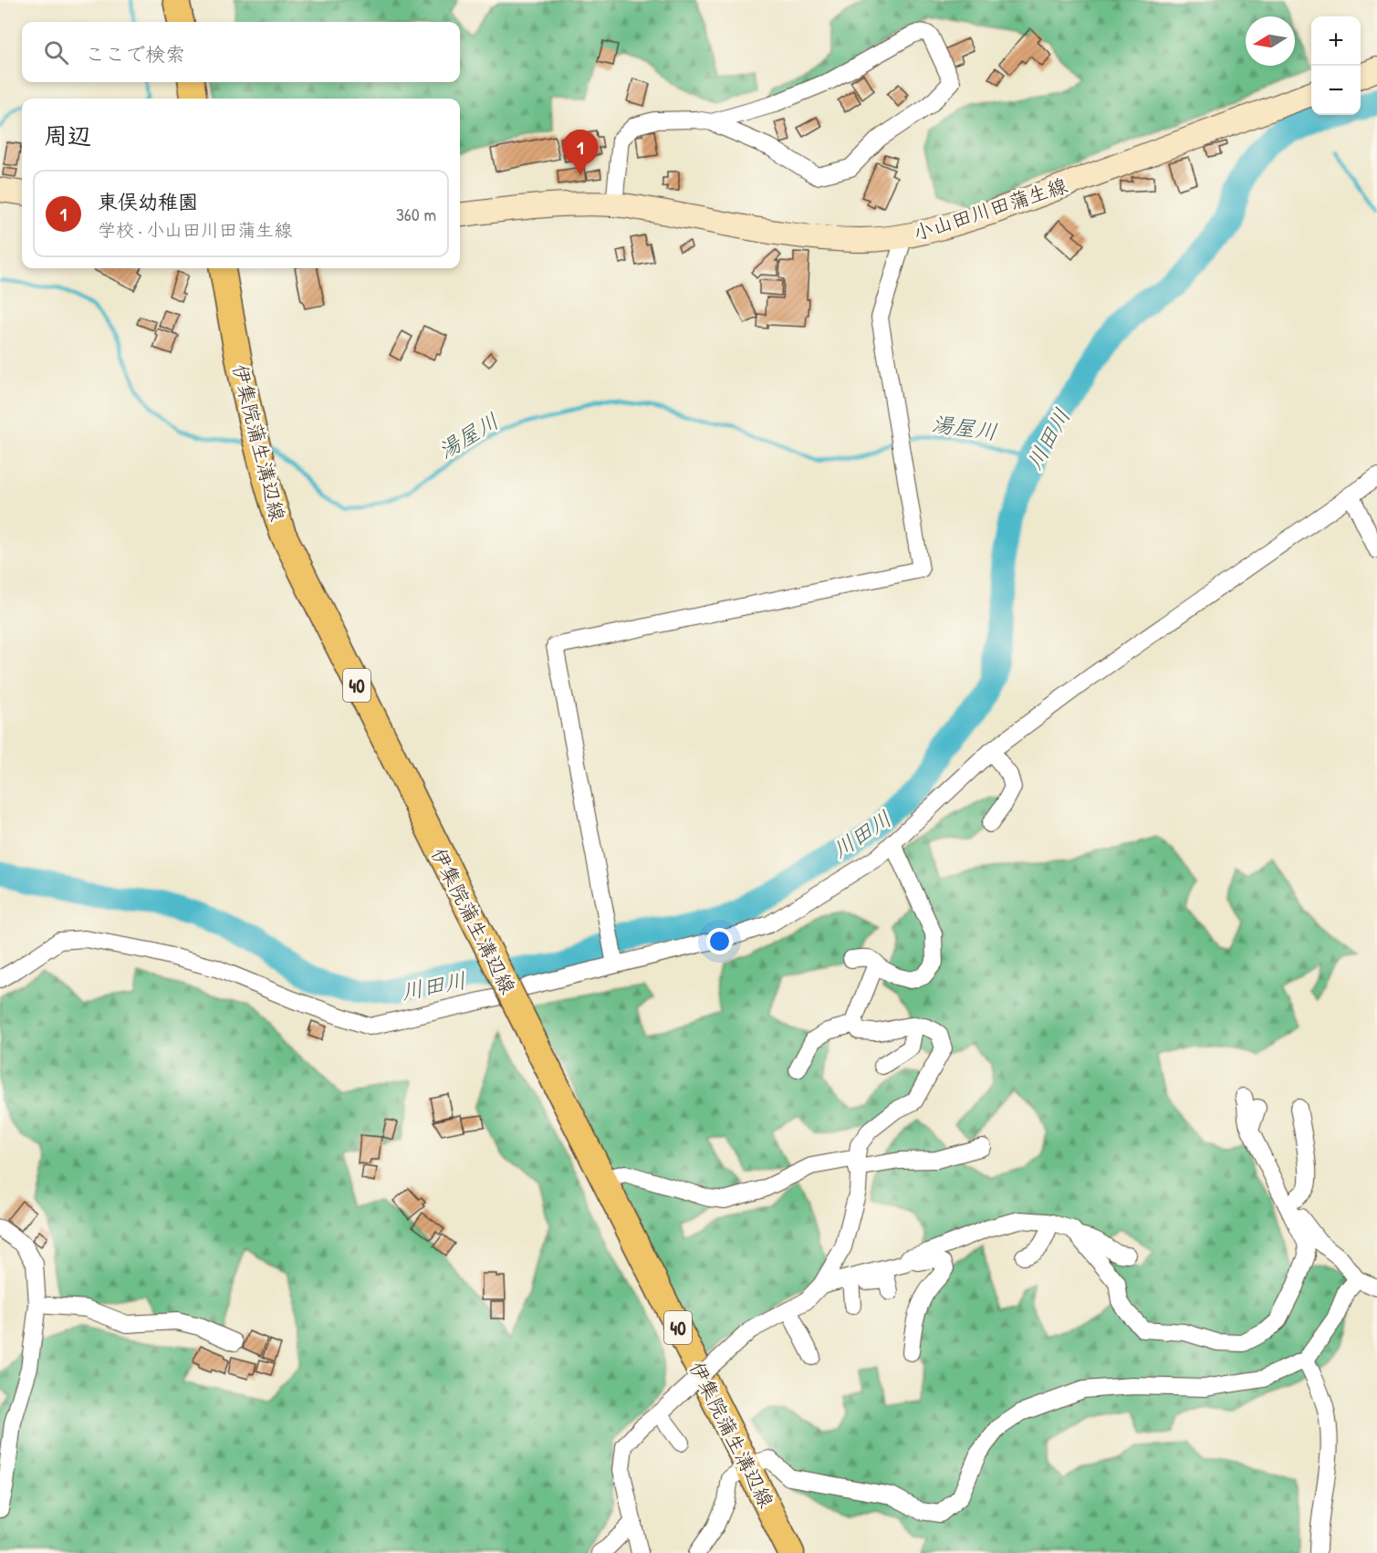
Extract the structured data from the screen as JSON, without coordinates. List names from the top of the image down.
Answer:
{
  "streets": {
    "main road": ["小山田川田蒲生線", "伊集院蒲生溝辺線", "40"]
  },
  "water": ["湯屋川", "川田川"],
  "north": "left",
  "page": {
    "map_buttons": ["+", "−"],
    "search": "ここで検索",
    "heading": "周辺",
    "pins": "1",
    "list": [
      {
        "mark": "1",
        "name": "東俣幼稚園",
        "note": "学校 · 小山田川田蒲生線",
        "value": "360 m"
      }
    ]
  }
}
